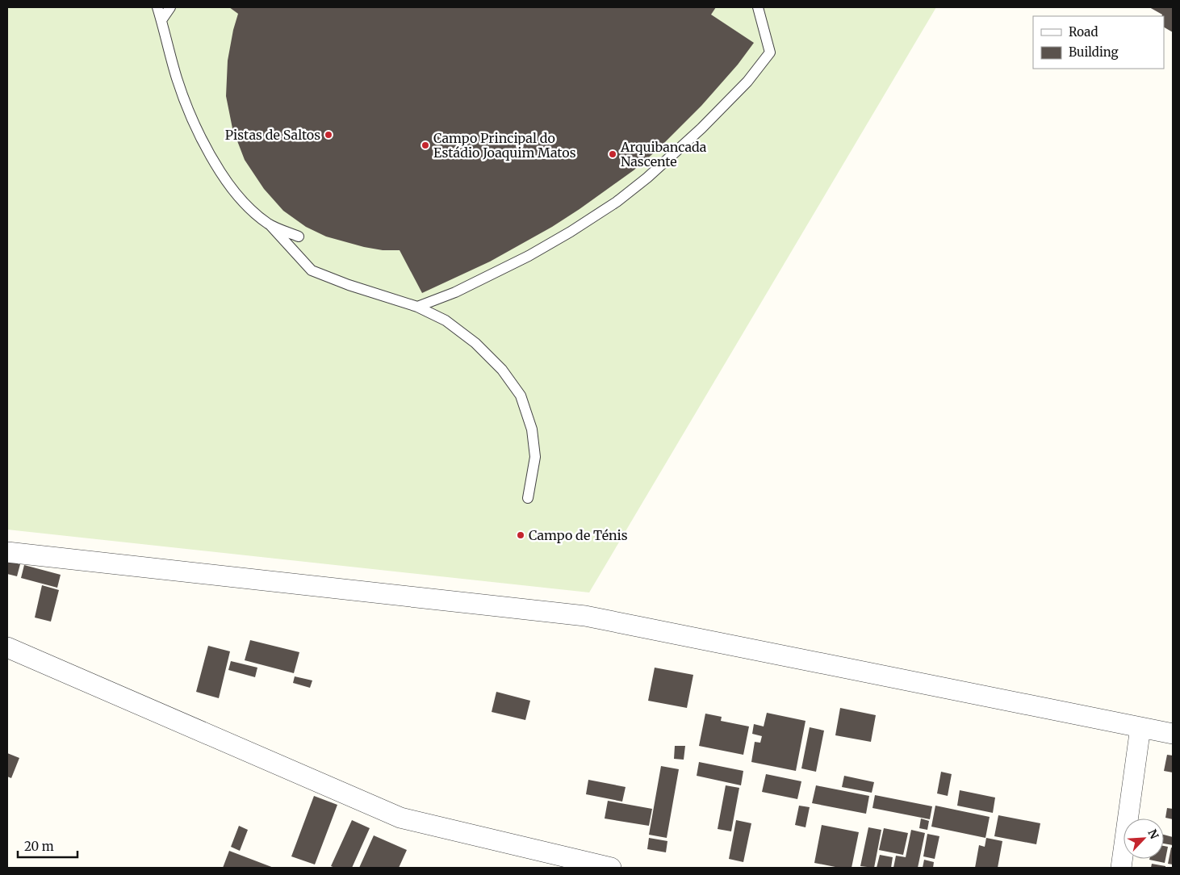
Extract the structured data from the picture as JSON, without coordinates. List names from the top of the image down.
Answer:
{
  "places": [
    "Pistas de Saltos",
    "Campo Principal do Estádio Joaquim Matos",
    "Arquibancada Nascente",
    "Campo de Ténis"
  ],
  "legend": ["Road", "Building"],
  "scale_bar": "20 m",
  "north": "top right"
}
